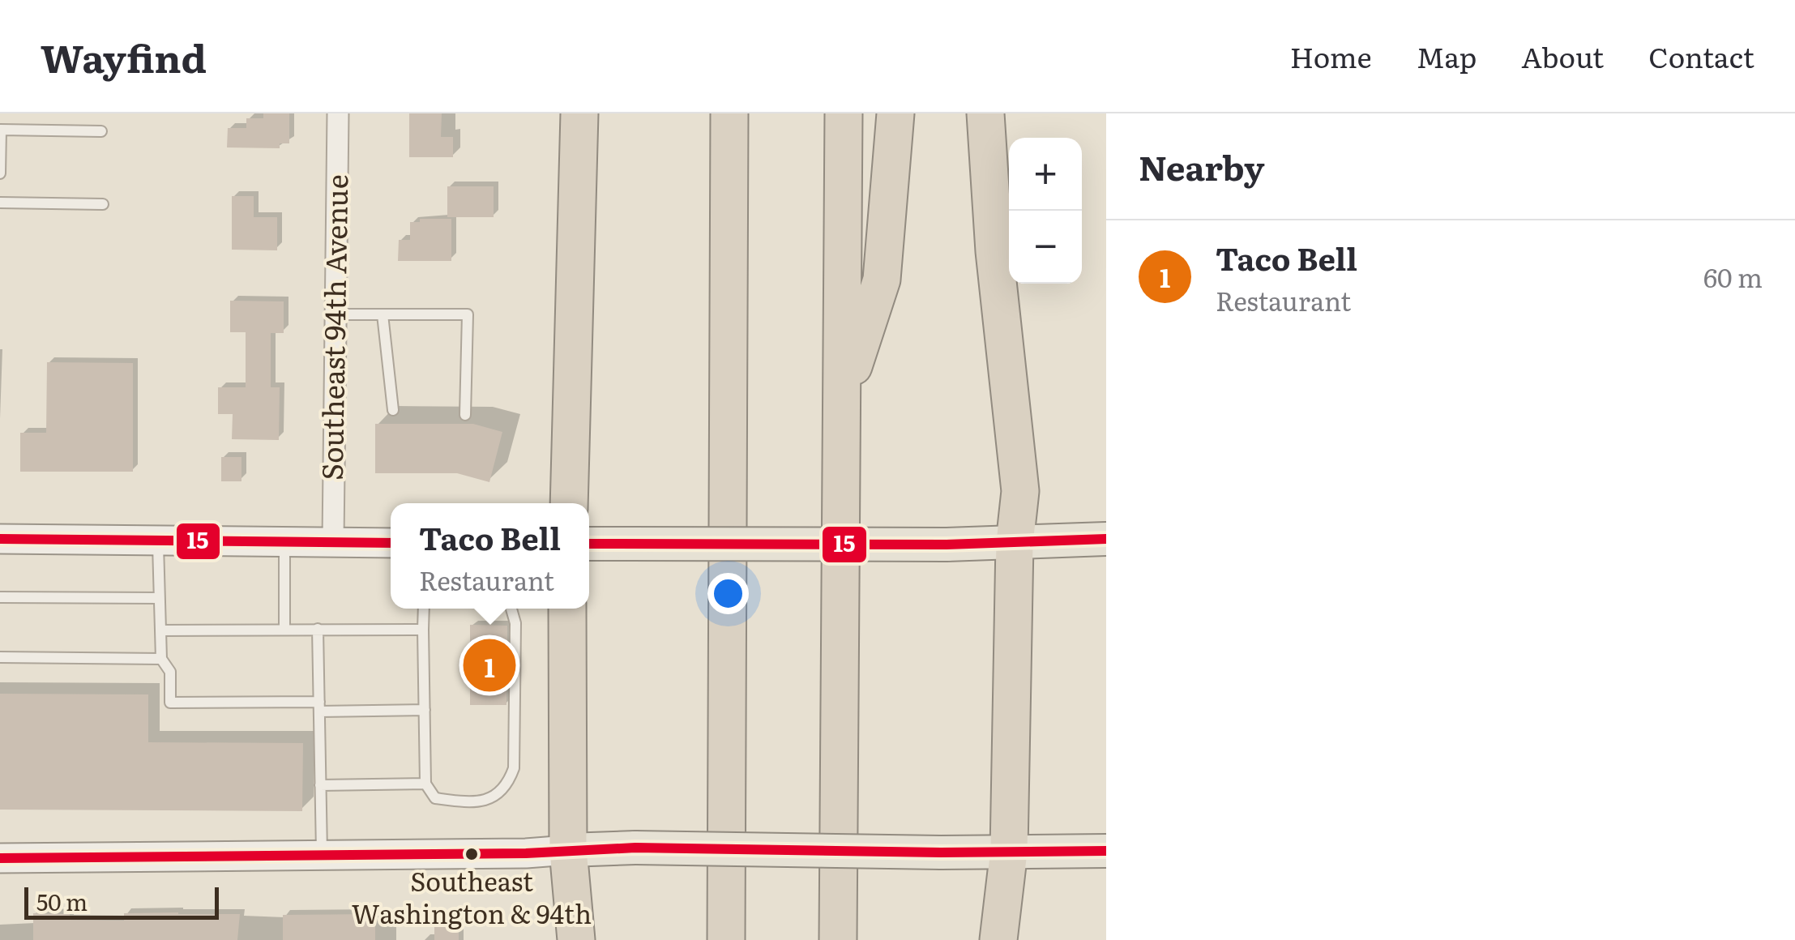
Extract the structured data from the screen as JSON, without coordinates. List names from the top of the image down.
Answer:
{
  "streets": {
    "street": ["Southeast 94th Avenue"]
  },
  "places": ["Southeast Washington & 94th"],
  "lines": ["transit line 15"],
  "scale_bar": "50 m",
  "page": {
    "header": "Wayfind",
    "nav": [
      "Home",
      "Map",
      "About",
      "Contact"
    ],
    "heading": "Nearby",
    "map_buttons": ["+", "−"],
    "list": [
      {
        "mark": "1",
        "name": "Taco Bell",
        "note": "Restaurant",
        "value": "60 m"
      }
    ],
    "popup": ["Taco Bell", "Restaurant"],
    "pins": "1",
    "scale": "50 m"
  }
}
